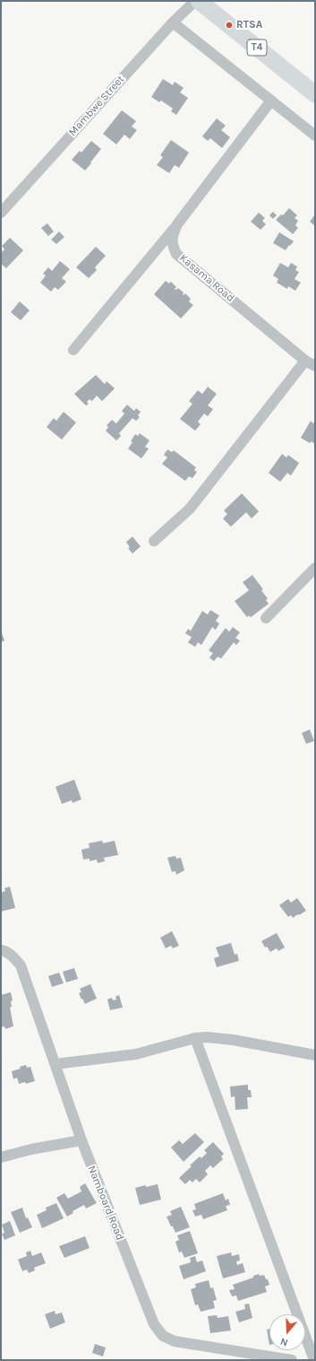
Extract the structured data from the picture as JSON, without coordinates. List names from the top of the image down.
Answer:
{
  "streets": {
    "highway": ["T4"],
    "street": ["Mambwe Street", "Kasama Road", "Namboard Road"]
  },
  "places": ["RTSA"],
  "north": "bottom"
}
